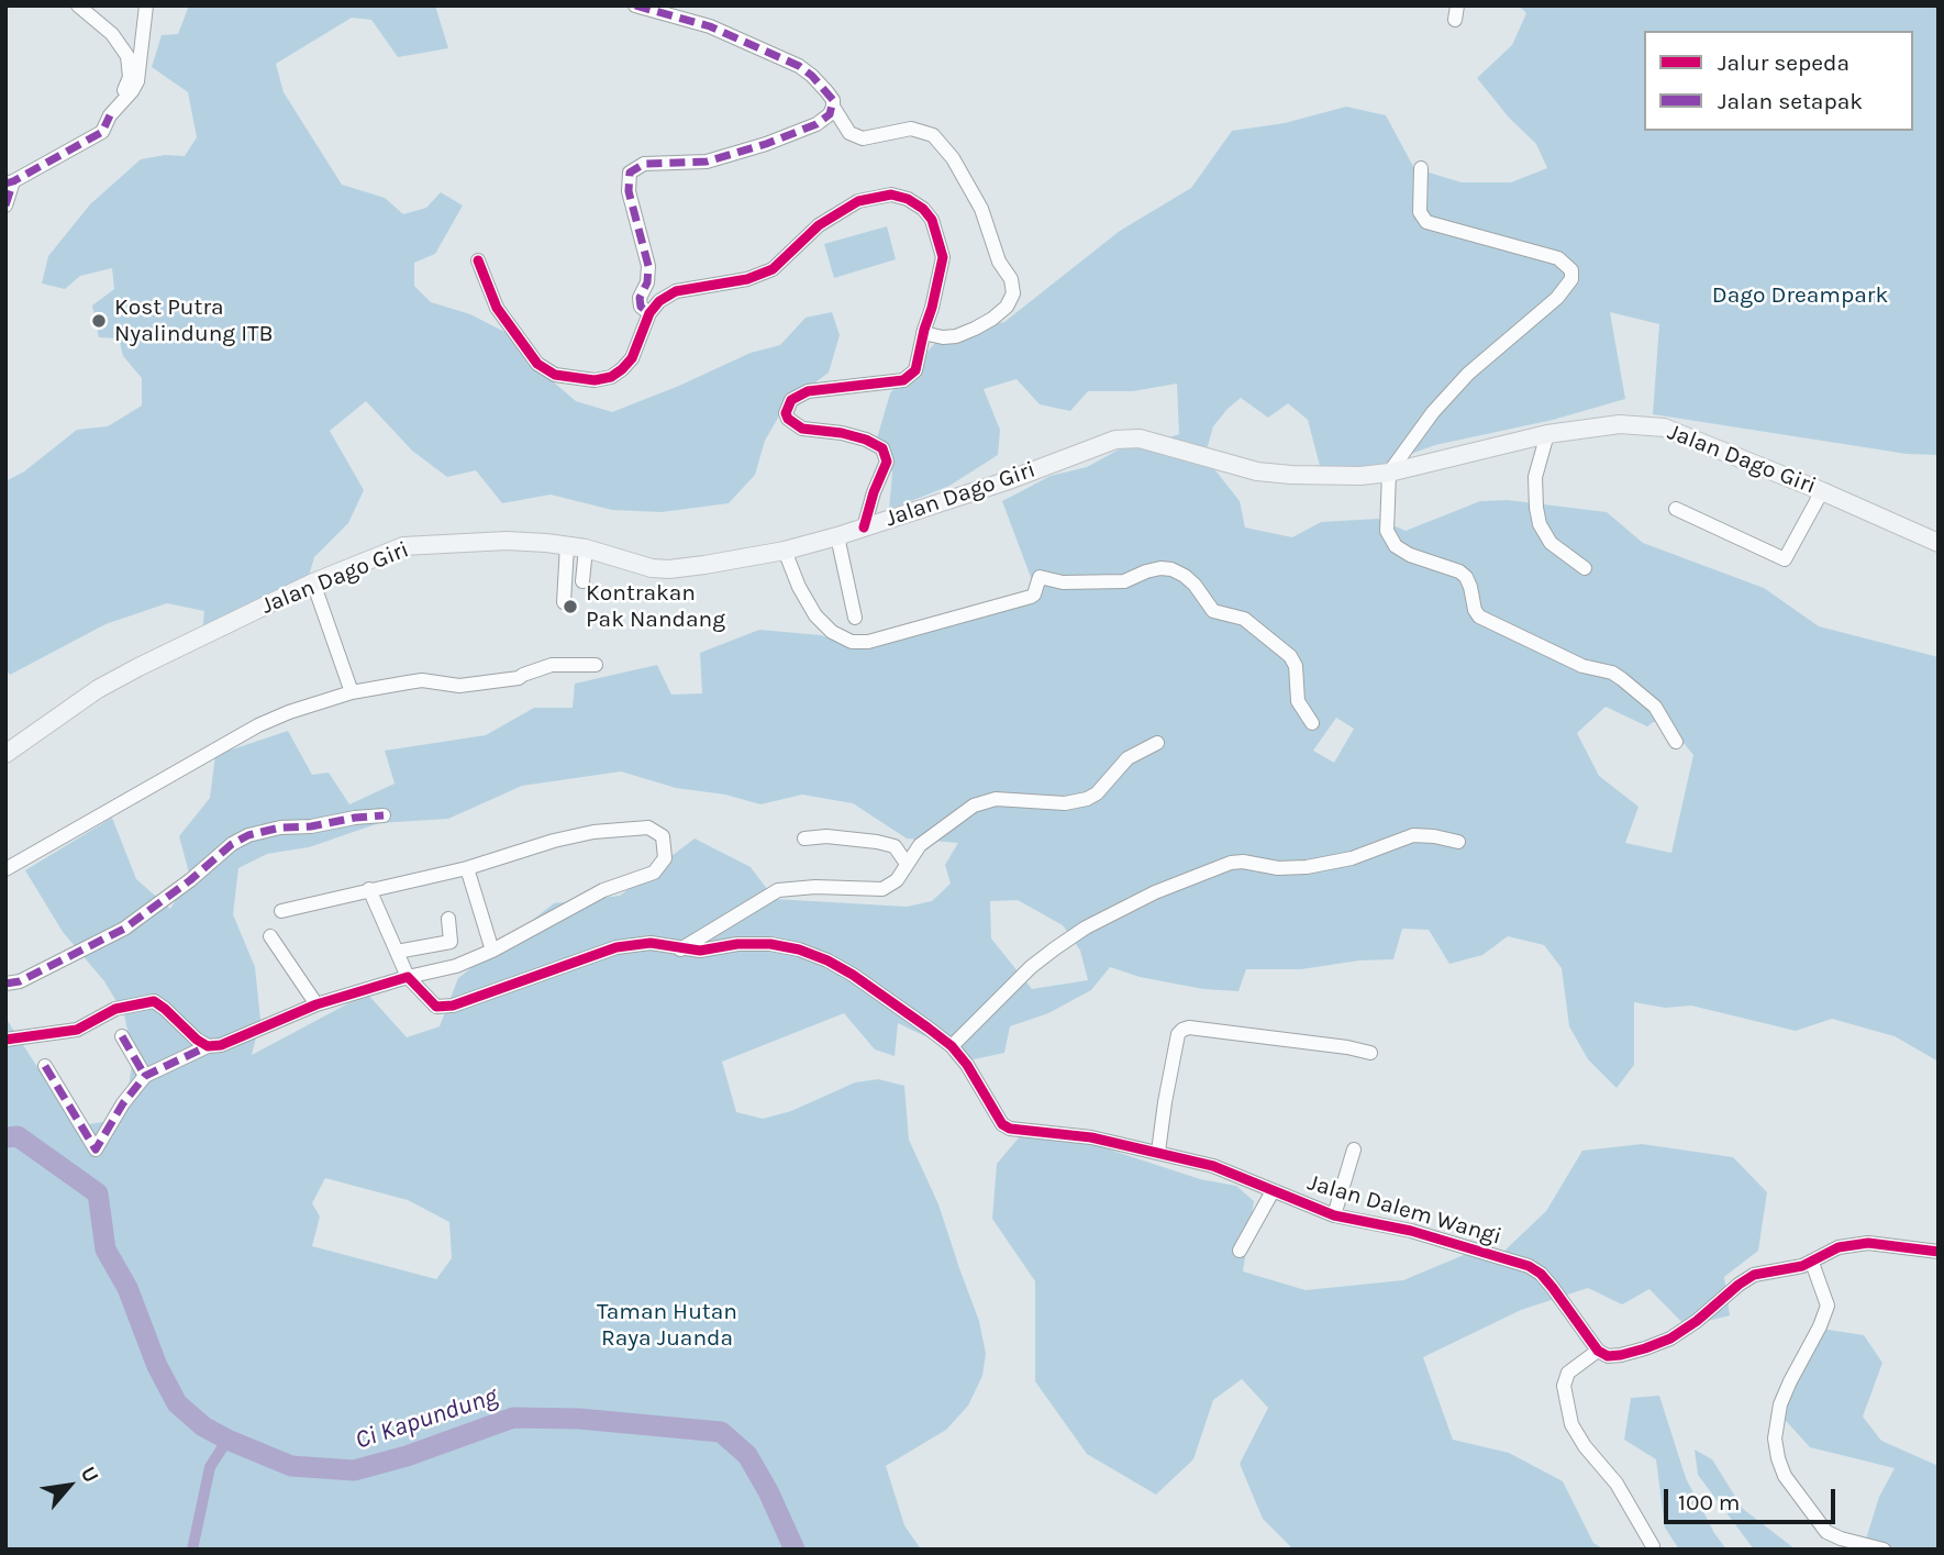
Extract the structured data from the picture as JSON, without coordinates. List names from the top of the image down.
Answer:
{
  "streets": {
    "main road": ["Jalan Dago Giri"],
    "street": ["Jalan Dalem Wangi"]
  },
  "water": ["Ci Kapundung"],
  "parks": ["Dago Dreampark", "Taman Hutan Raya Juanda"],
  "places": ["Kost Putra Nyalindung ITB", "Kontrakan Pak Nandang"],
  "legend": ["Jalur sepeda", "Jalan setapak"],
  "scale_bar": "100 m",
  "north": "top right"
}
